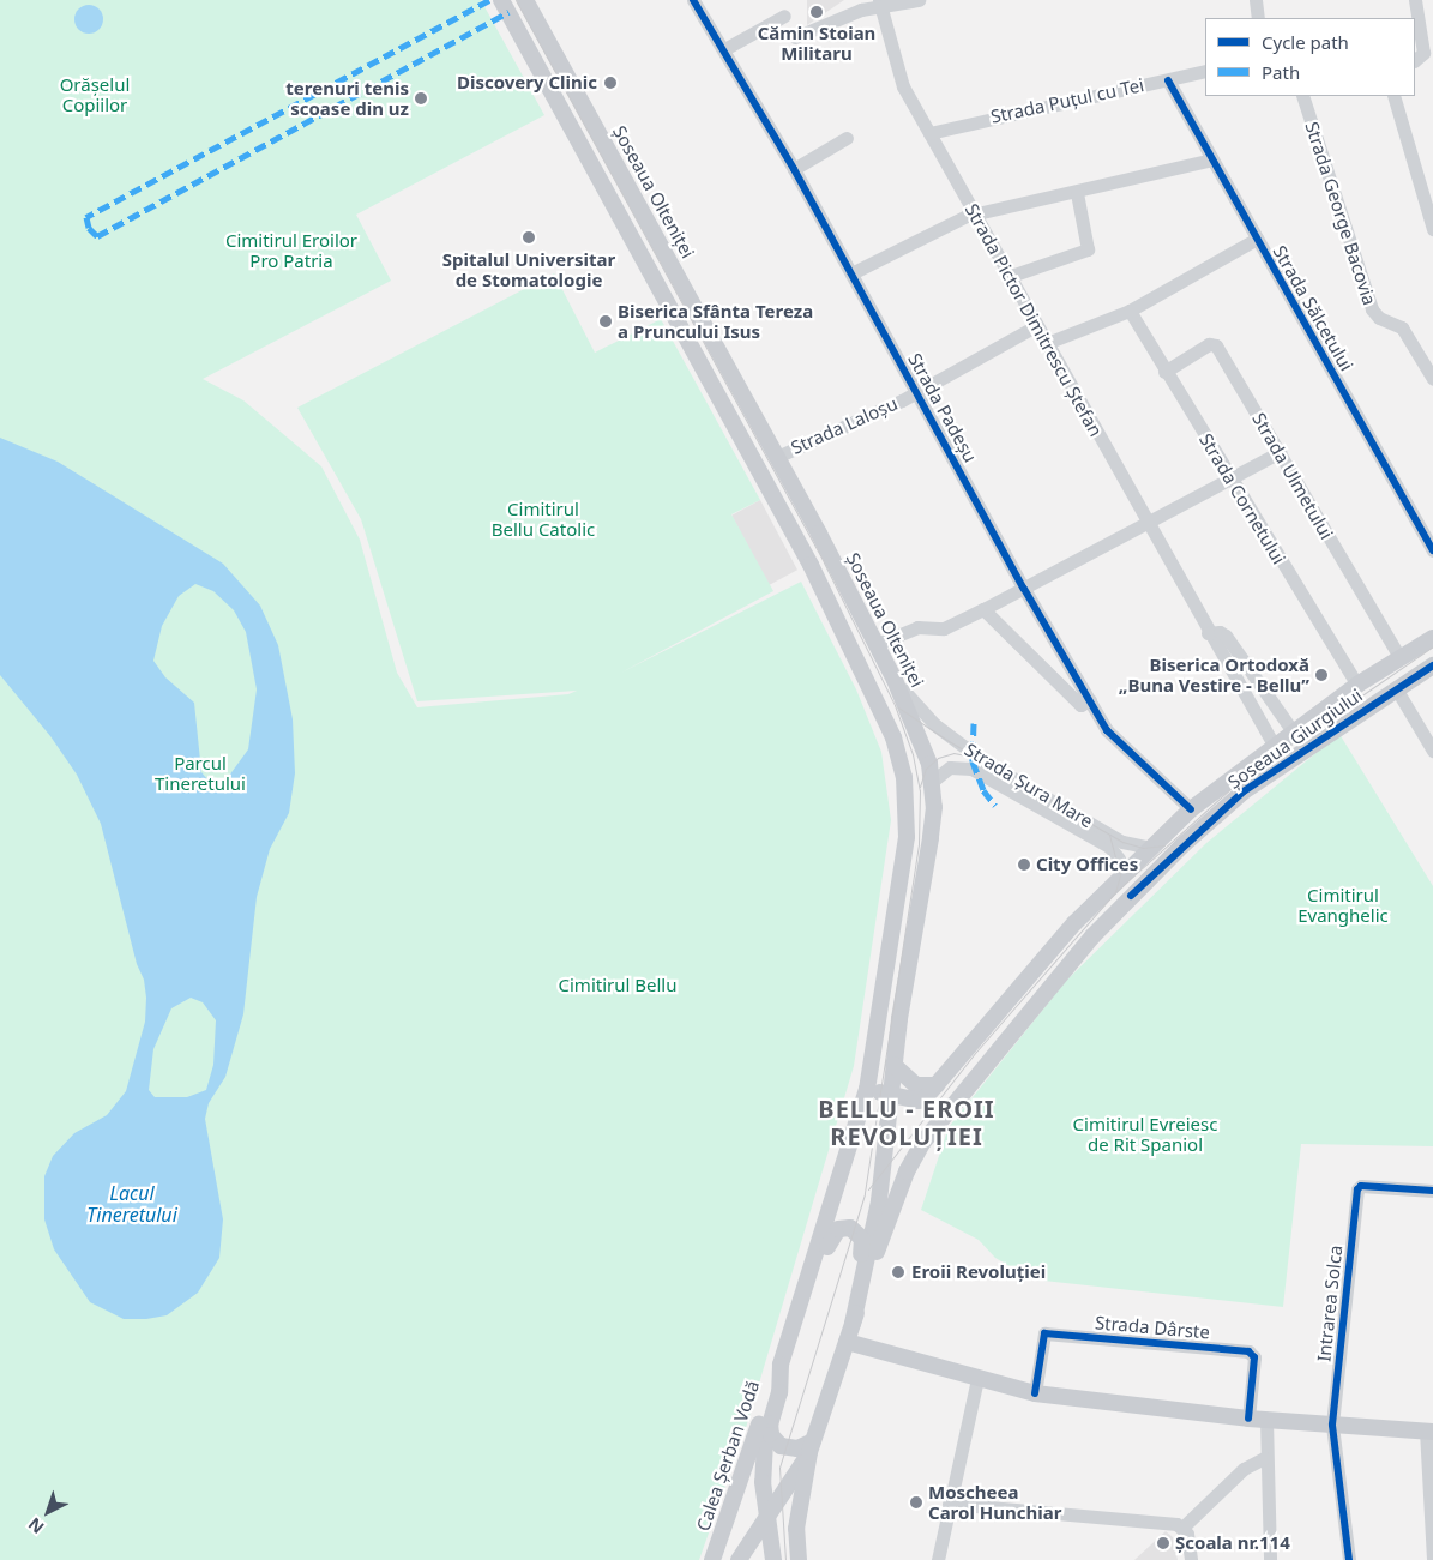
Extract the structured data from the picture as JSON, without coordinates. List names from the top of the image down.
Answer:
{
  "streets": {
    "main road": ["Șoseaua Olteniței", "Șoseaua Giurgiului", "Calea Șerban Vodă"],
    "street": [
      "Strada Puțul cu Tei",
      "Strada George Bacovia",
      "Strada Sălcetului",
      "Strada Pictor Dimitrescu Ștefan",
      "Strada Padeșu",
      "Strada Laloșu",
      "Strada Ulmetului",
      "Strada Cornetului",
      "Strada Șura Mare",
      "Intrarea Solca",
      "Strada Dârste"
    ]
  },
  "crossings": [
    ["Strada Puțul cu Tei", "Strada Sălcetului"],
    ["Strada Puțul cu Tei", "Strada Pictor Dimitrescu Ștefan"],
    ["Șoseaua Olteniței", "Strada Laloșu"],
    ["Șoseaua Olteniței", "Șoseaua Giurgiului"],
    ["Șoseaua Olteniței", "Strada Șura Mare"],
    ["Strada Pictor Dimitrescu Ștefan", "Strada Laloșu"],
    ["Strada Pictor Dimitrescu Ștefan", "Șoseaua Giurgiului"],
    ["Strada Padeșu", "Strada Laloșu"],
    ["Strada Padeșu", "Șoseaua Giurgiului"],
    ["Strada Ulmetului", "Strada Cornetului"],
    ["Strada Ulmetului", "Șoseaua Giurgiului"],
    ["Strada Cornetului", "Șoseaua Giurgiului"],
    ["Șoseaua Giurgiului", "Strada Șura Mare"]
  ],
  "districts": ["BELLU - EROII REVOLUȚIEI"],
  "water": ["Lacul Tineretului"],
  "parks": [
    "Orășelul Copiilor",
    "Cimitirul Eroilor Pro Patria",
    "Cimitirul Bellu Catolic",
    "Parcul Tineretului",
    "Cimitirul Evanghelic",
    "Cimitirul Bellu",
    "Cimitirul Evreiesc de Rit Spaniol"
  ],
  "places": [
    "Cămin Stoian Militaru",
    "Discovery Clinic",
    "terenuri tenis scoase din uz",
    "Spitalul Universitar de Stomatologie",
    "Biserica Sfânta Tereza a Pruncului Isus",
    "Biserica Ortodoxă „Buna Vestire - Bellu”",
    "City Offices",
    "Eroii Revoluției",
    "Moscheea Carol Hunchiar",
    "Școala nr.114"
  ],
  "legend": ["Cycle path", "Path"],
  "north": "bottom left"
}
